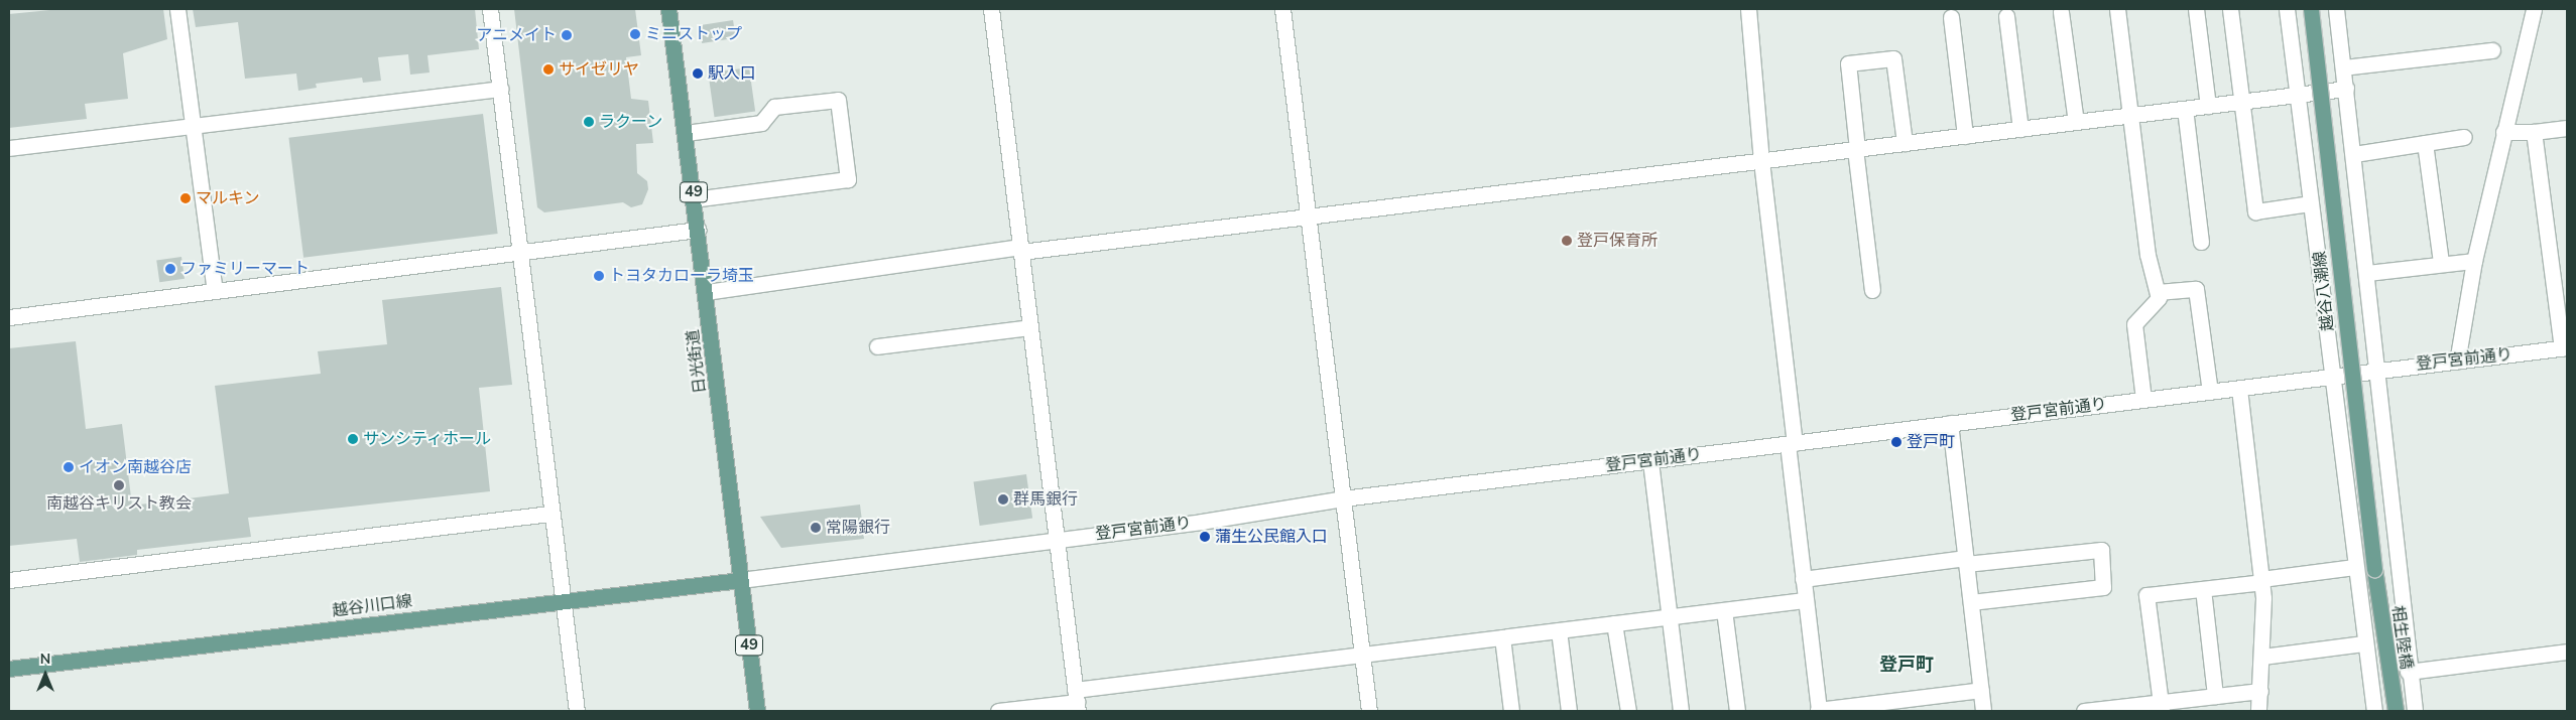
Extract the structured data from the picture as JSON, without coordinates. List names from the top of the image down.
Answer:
{
  "streets": {
    "main road": [
      "49",
      "越谷八潮線",
      "日光街道",
      "越谷川口線",
      "相生陸橋"
    ],
    "street": ["登戸宮前通り"]
  },
  "crossings": [
    ["越谷八潮線", "相生陸橋"],
    ["登戸宮前通り", "日光街道"],
    ["登戸宮前通り", "越谷川口線"],
    ["日光街道", "越谷川口線"]
  ],
  "districts": ["登戸町"],
  "places": [
    "ミニストップ",
    "アニメイト",
    "サイゼリヤ",
    "駅入口",
    "ラクーン",
    "マルキン",
    "登戸保育所",
    "ファミリーマート",
    "トヨタカローラ埼玉",
    "サンシティホール",
    "登戸町",
    "イオン南越谷店",
    "南越谷キリスト教会",
    "群馬銀行",
    "常陽銀行",
    "蒲生公民館入口"
  ],
  "north": "top"
}
